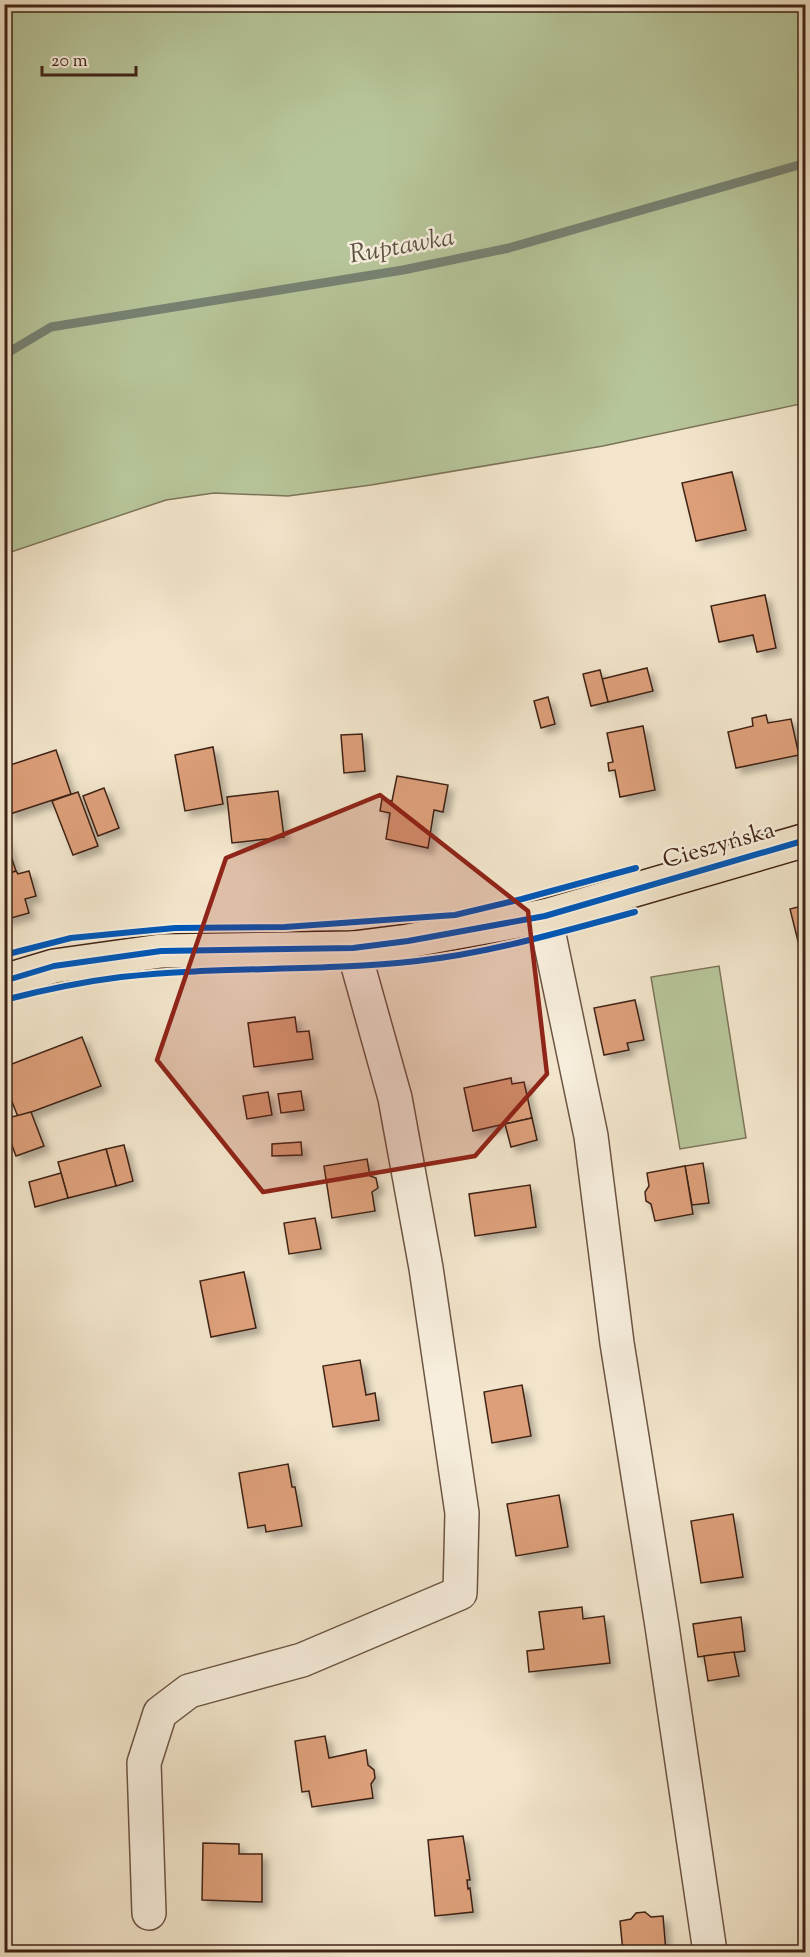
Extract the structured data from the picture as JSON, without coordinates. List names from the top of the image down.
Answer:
{
  "streets": {
    "main road": ["Cieszyńska"]
  },
  "water": ["Ruptawka"],
  "scale_bar": "20 m"
}
